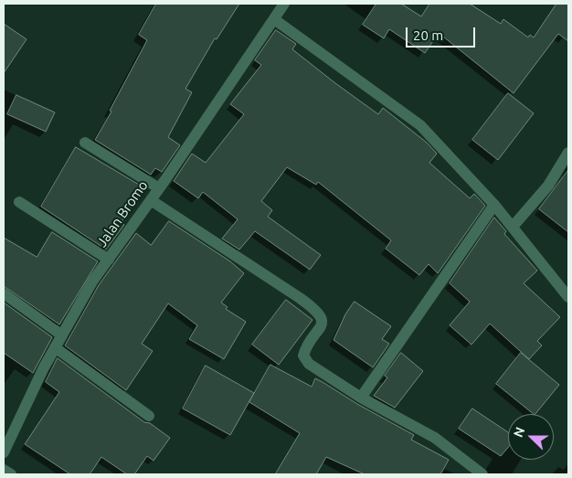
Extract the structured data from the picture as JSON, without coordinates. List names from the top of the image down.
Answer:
{
  "streets": {
    "street": ["Jalan Bromo"]
  },
  "scale_bar": "20 m",
  "north": "left"
}
